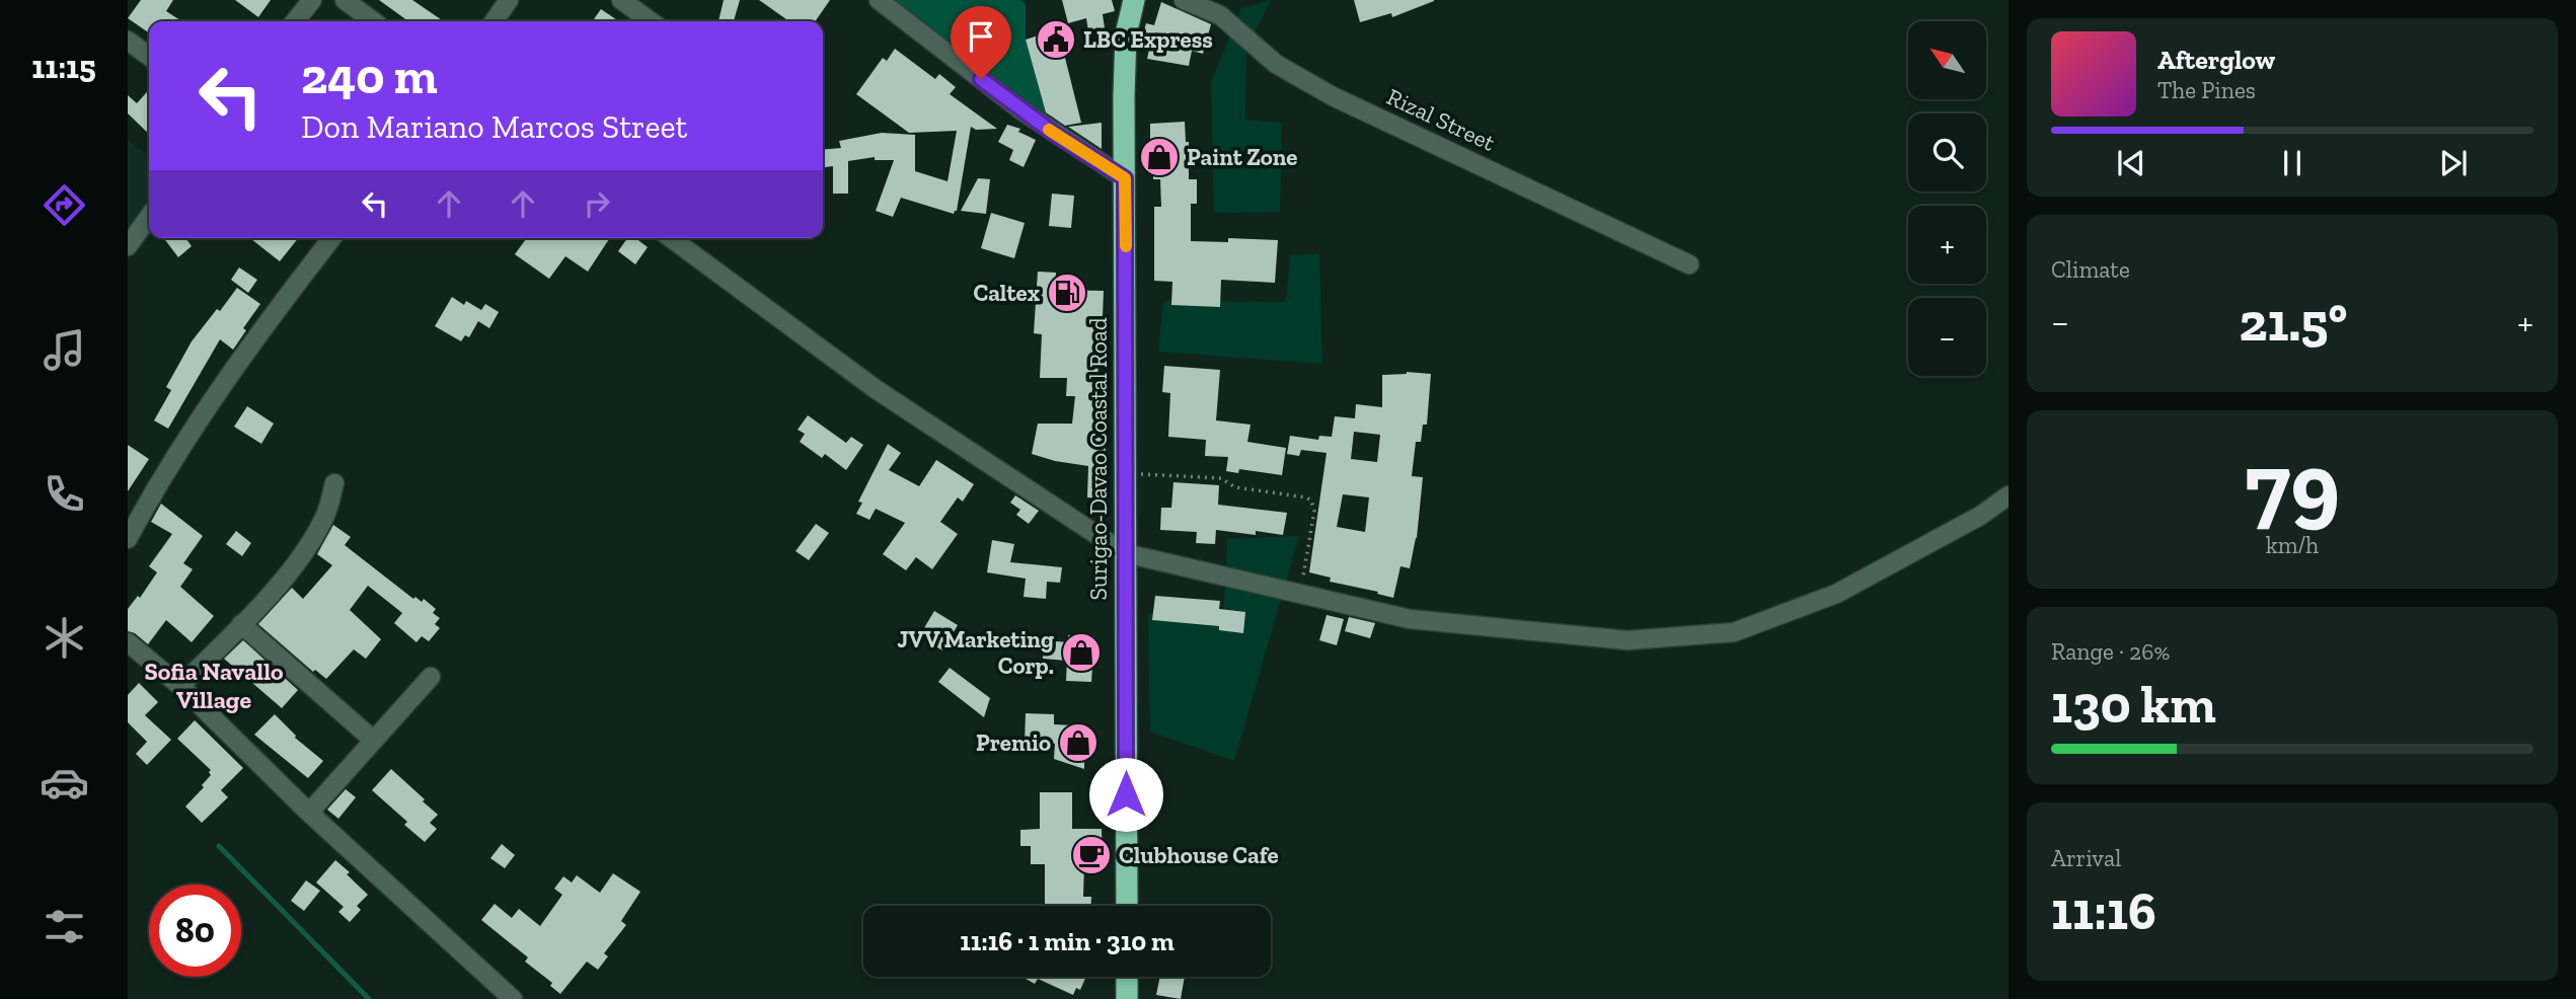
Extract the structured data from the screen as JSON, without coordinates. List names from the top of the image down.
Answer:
{
  "streets": {
    "highway": ["Surigao-Davao Coastal Road"],
    "street": ["Rizal Street"]
  },
  "districts": ["Sofia Navallo Village"],
  "places": {
    "public building": ["LBC Express"],
    "shop": ["Paint Zone", "JVV Marketing Corp.", "Premio"],
    "fuel station": ["Caltex"],
    "cafe": ["Clubhouse Cafe"]
  },
  "north": "top left",
  "page": {
    "tabs": "11:15",
    "map_buttons": ["+", "−"],
    "turn": ["240 m", "Don Mariano Marcos Street"],
    "song": ["Afterglow", "The Pines"],
    "tile": [
      "Climate",
      ["79", "km/h"],
      ["Range · 26%", "130 km"],
      ["Arrival", "11:16"]
    ],
    "heat": ["−", "21.5°", "+"],
    "limit": "80",
    "trip": "11:16 · 1 min · 310 m"
  }
}
